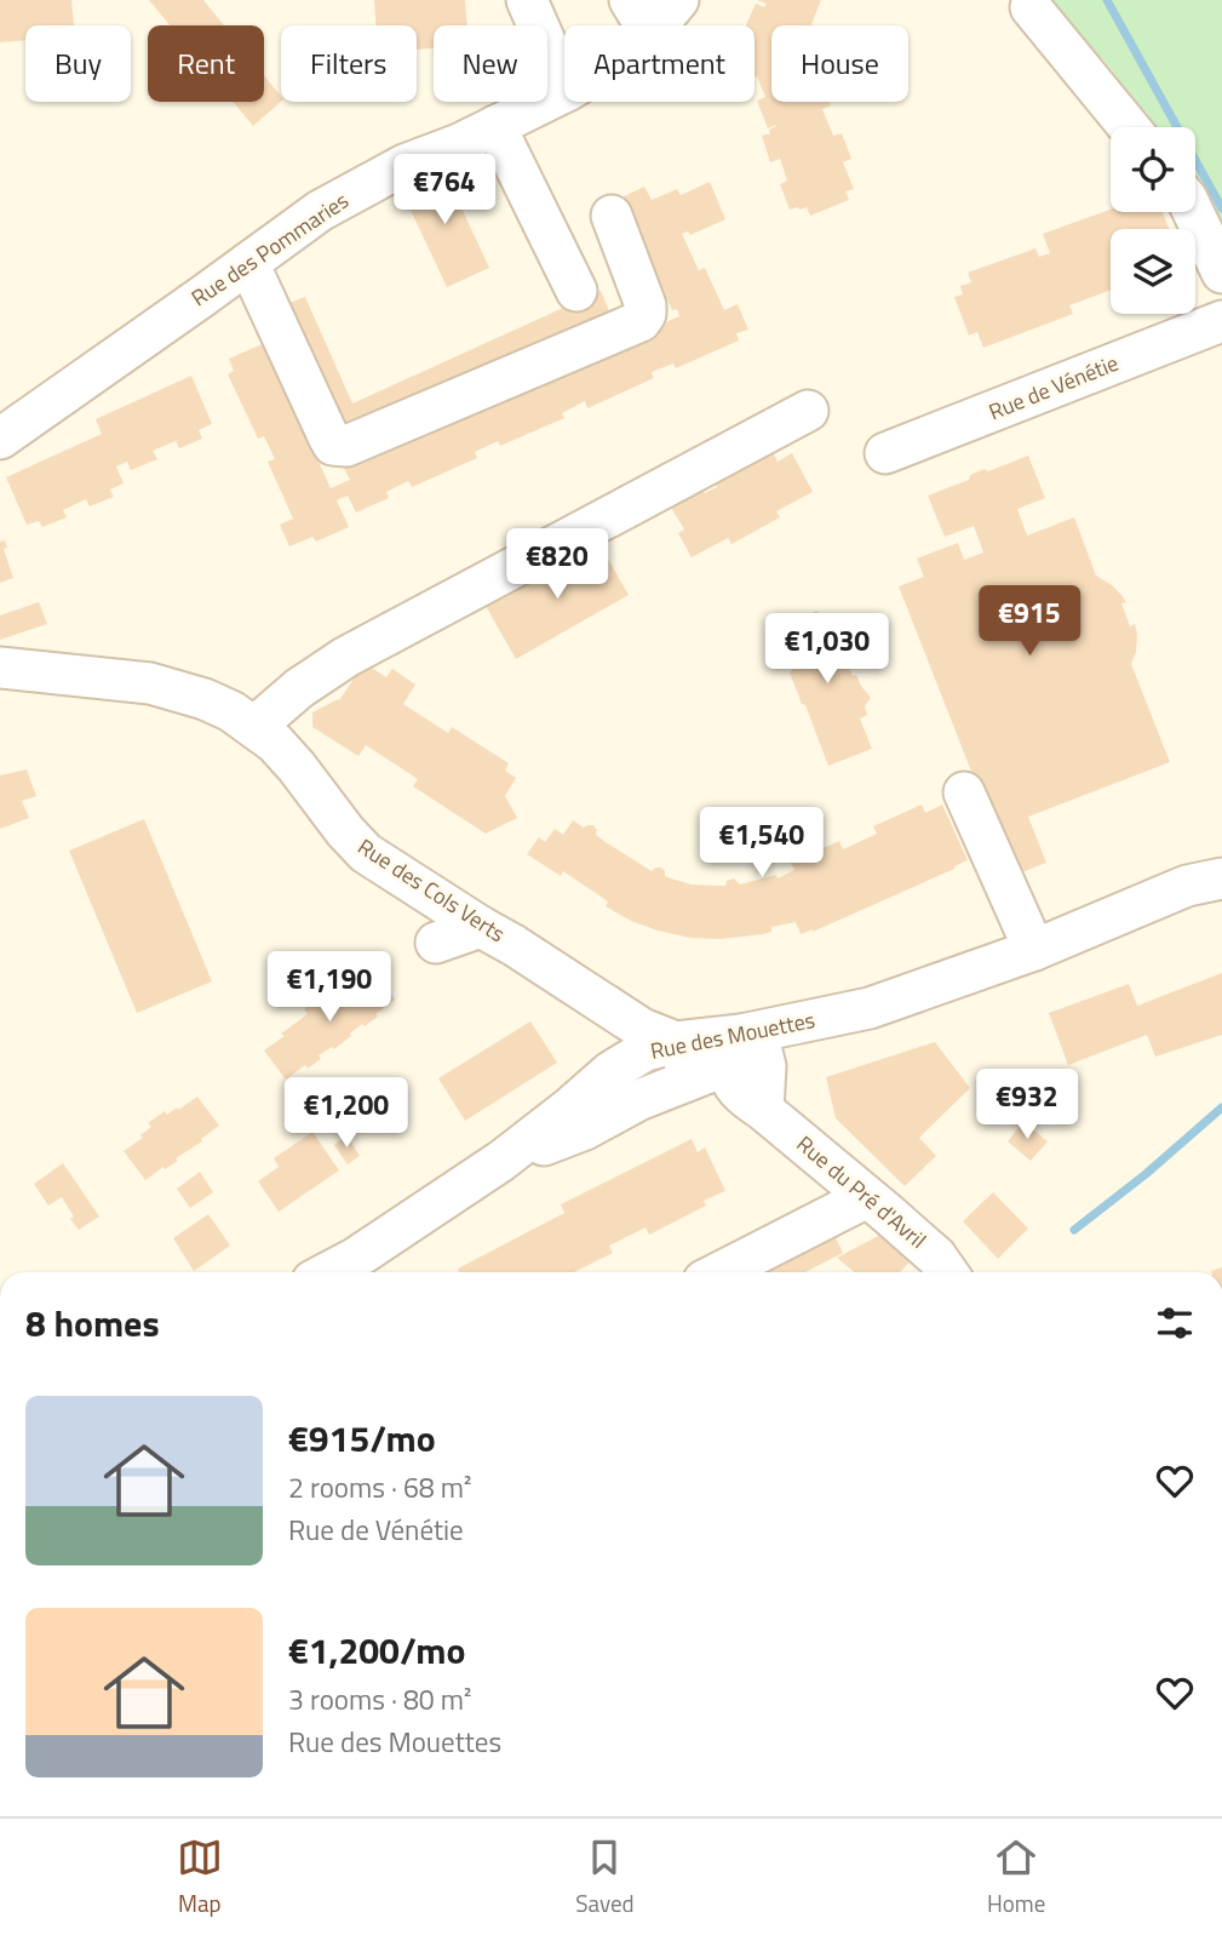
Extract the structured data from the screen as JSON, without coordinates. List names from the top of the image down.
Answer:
{
  "streets": {
    "street": [
      "Rue des Pommaries",
      "Rue de Vénétie",
      "Rue des Cols Verts",
      "Rue des Mouettes",
      "Rue du Pré d'Avril"
    ]
  },
  "crossings": [
    ["Rue des Cols Verts", "Rue des Mouettes"],
    ["Rue des Mouettes", "Rue du Pré d'Avril"]
  ],
  "page": {
    "chip": [
      "Buy",
      "Rent",
      "Filters",
      "New",
      "Apartment",
      "House"
    ],
    "price": [
      "€764",
      "€820",
      "€915",
      "€1,030",
      "€1,540",
      "€1,190",
      "€932",
      "€1,200"
    ],
    "heading": "8 homes",
    "list": [
      {
        "name": "€915/mo",
        "note": "2 rooms · 68 m² · Rue de Vénétie"
      },
      {
        "name": "€1,200/mo",
        "note": "3 rooms · 80 m² · Rue des Mouettes"
      }
    ],
    "tabs": ["Map", "Saved", "Home"]
  }
}
